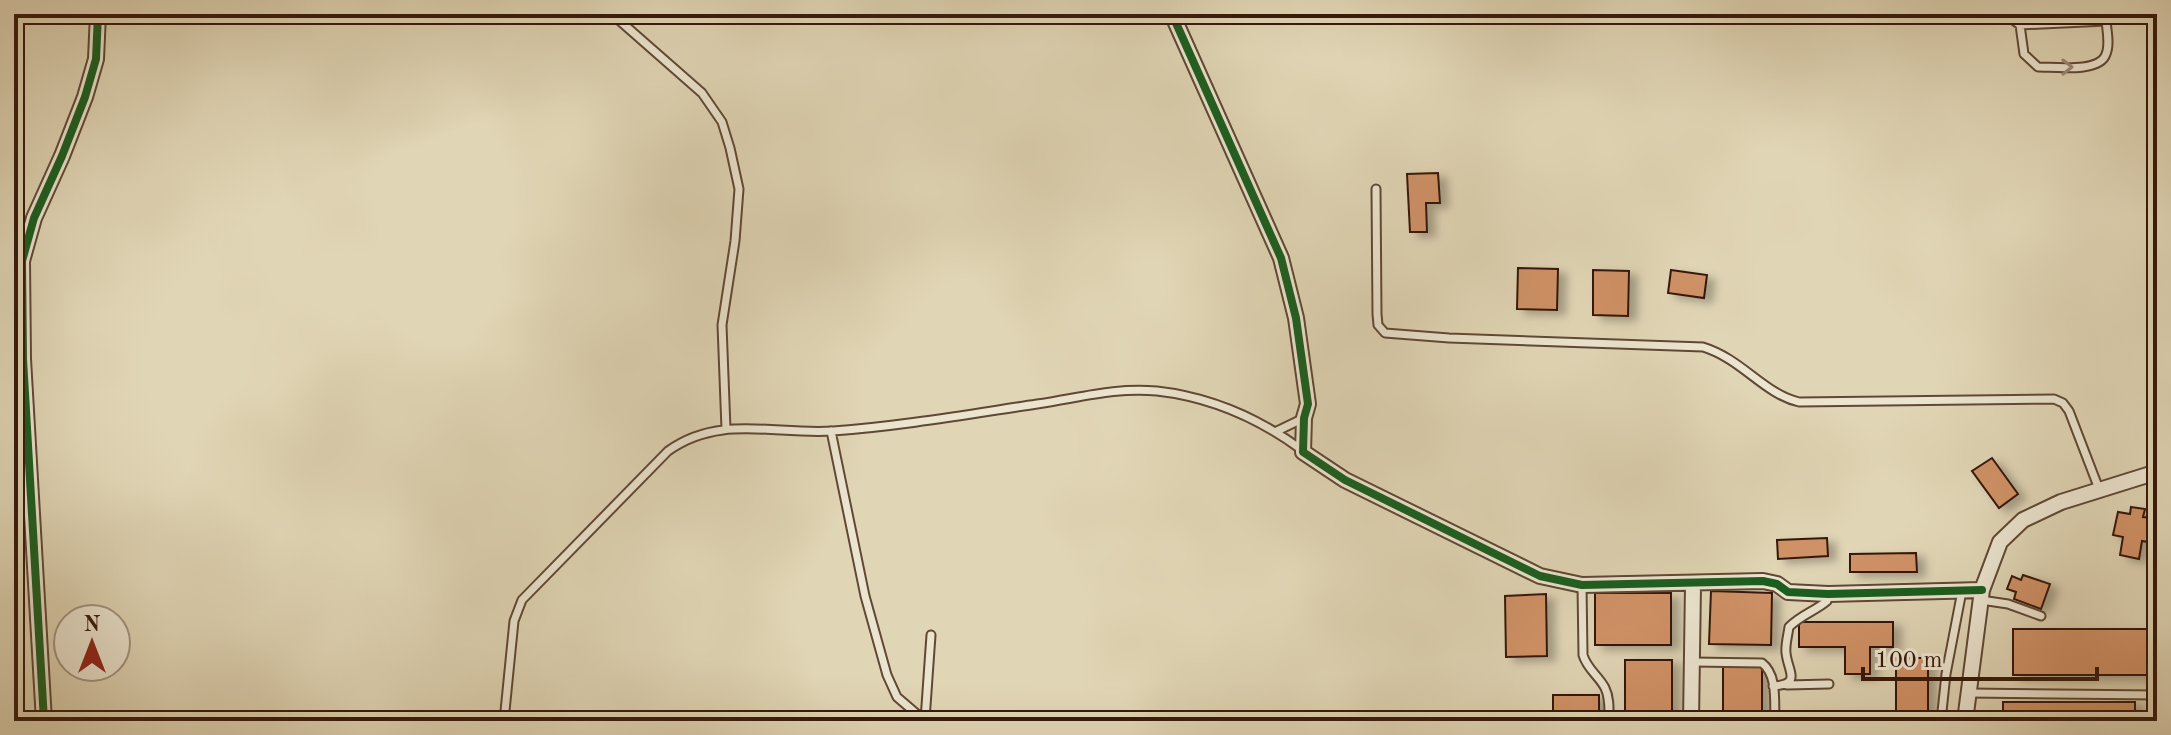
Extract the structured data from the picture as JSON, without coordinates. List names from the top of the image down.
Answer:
{
  "scale_bar": "100 m",
  "north": "top"
}
